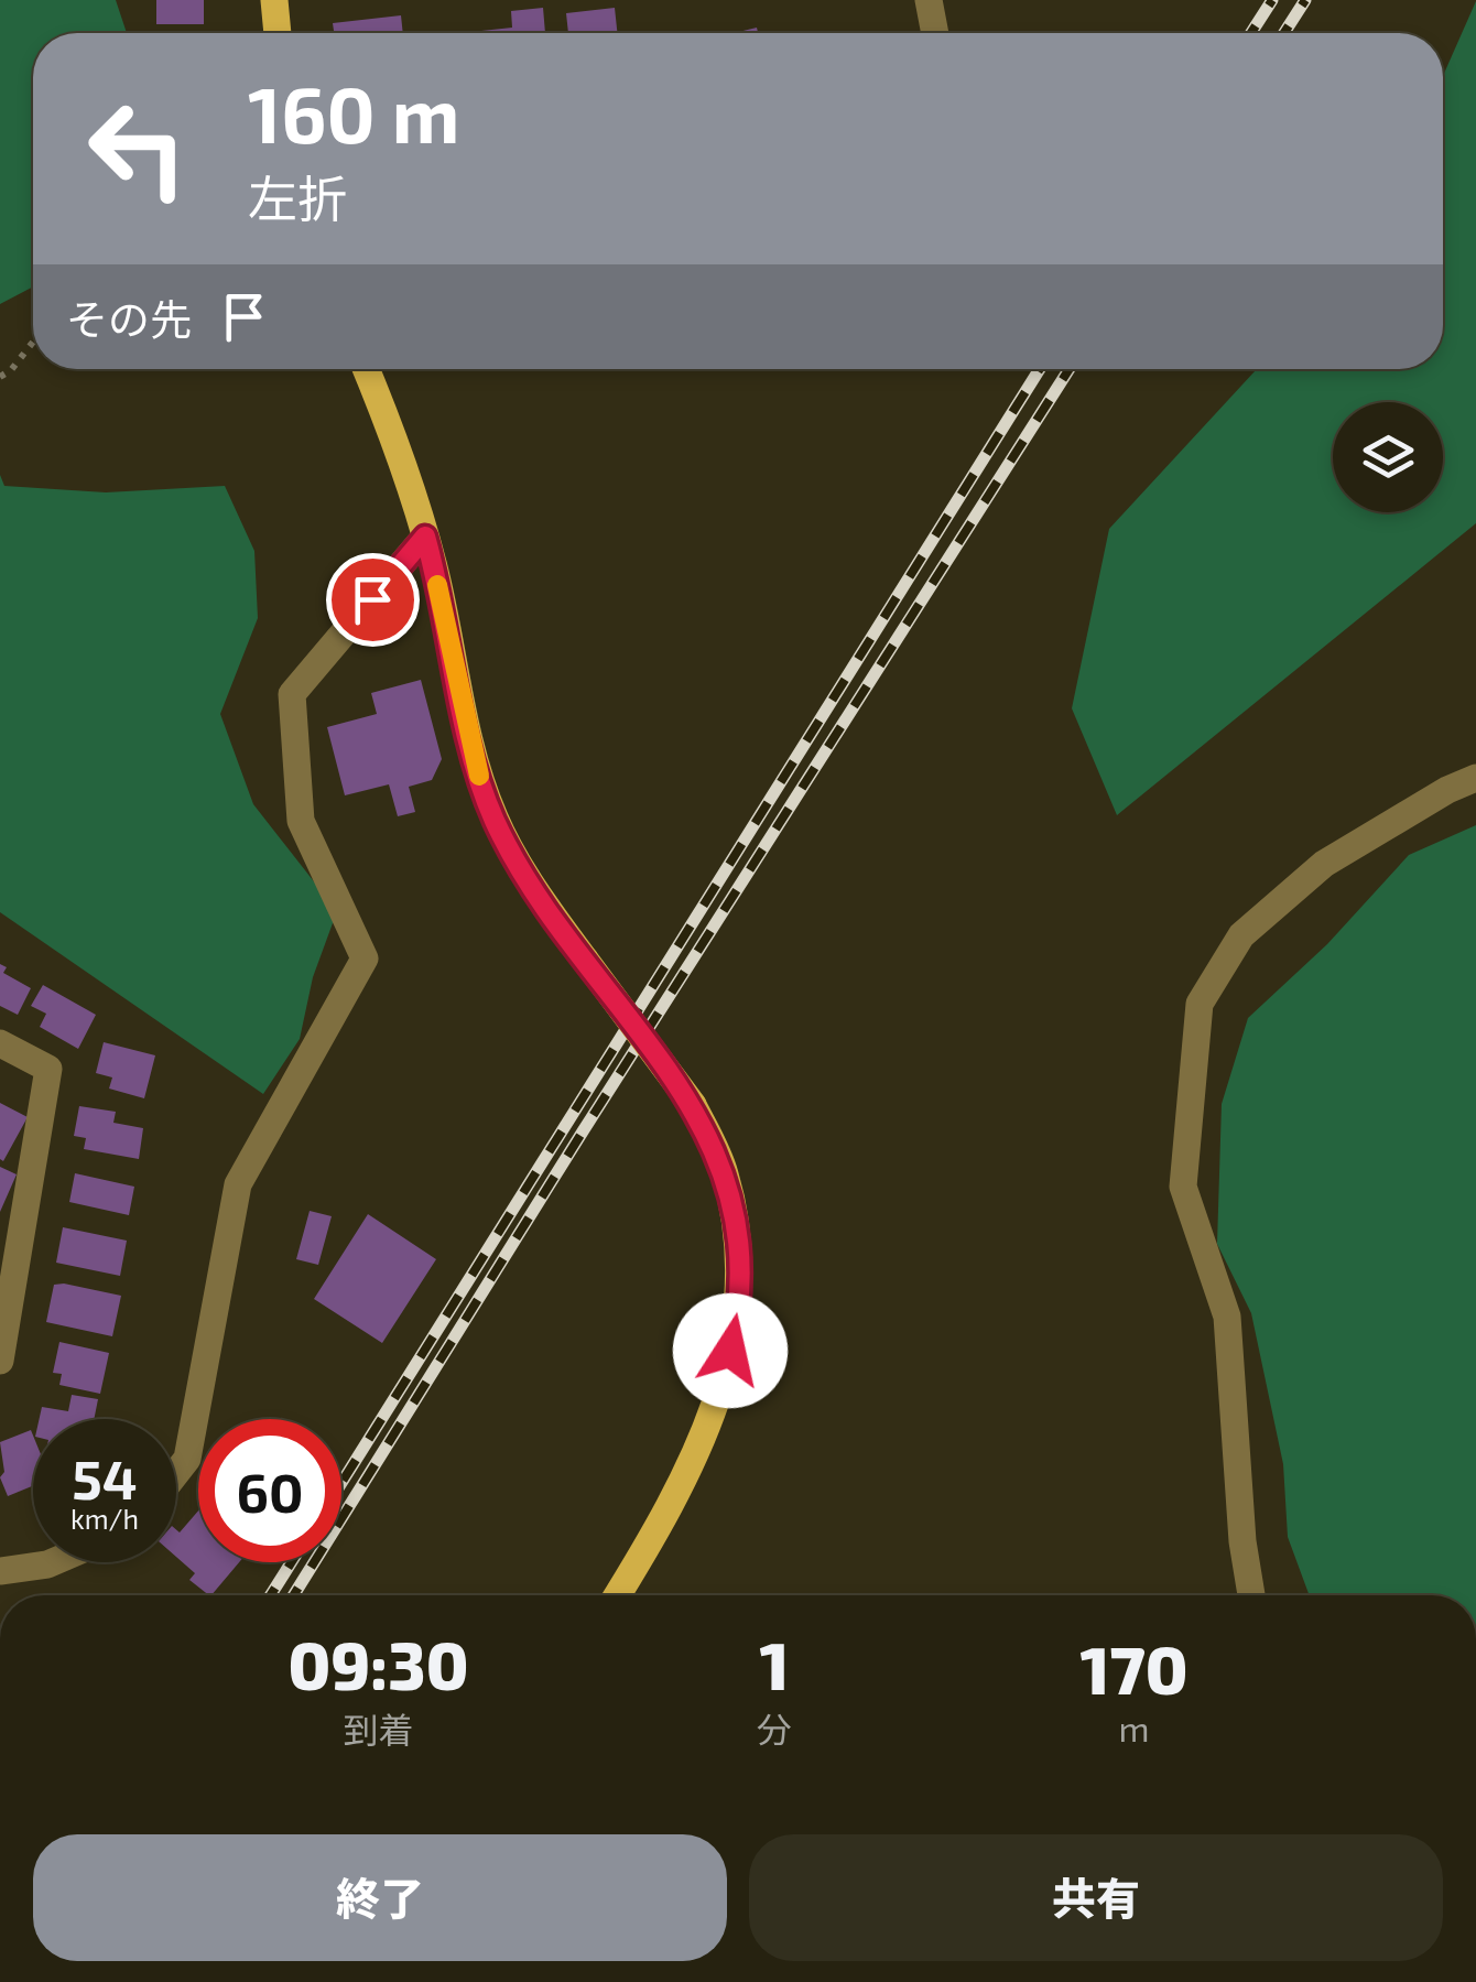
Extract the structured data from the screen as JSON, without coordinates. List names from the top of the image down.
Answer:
{
  "page": {
    "turn": ["160 m", "左折"],
    "then": "その先",
    "speed": "54 km/h",
    "limit": "60",
    "eta": [
      "09:30",
      "到着",
      "1",
      "分",
      "170",
      "m"
    ],
    "buttons": ["終了", "共有"]
  }
}
